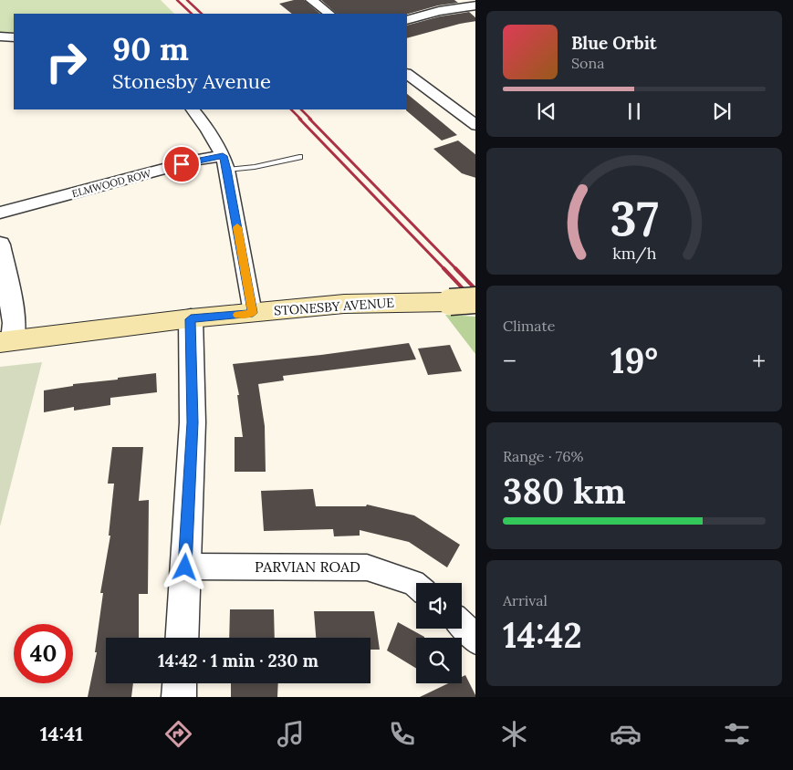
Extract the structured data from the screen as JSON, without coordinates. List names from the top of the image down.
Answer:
{
  "streets": {
    "main road": ["STONESBY AVENUE"],
    "street": ["ELMWOOD ROW", "PARVIAN ROAD"]
  },
  "page": {
    "turn": ["90 m", "Stonesby Avenue"],
    "song": ["Blue Orbit", "Sona"],
    "tile": [
      "Climate",
      ["Range · 76%", "380 km"],
      ["Arrival", "14:42"]
    ],
    "heat": ["−", "19°", "+"],
    "limit": "40",
    "trip": "14:42 · 1 min · 230 m",
    "tabs": "14:41",
    "gauge": ["37", "km/h"]
  }
}
